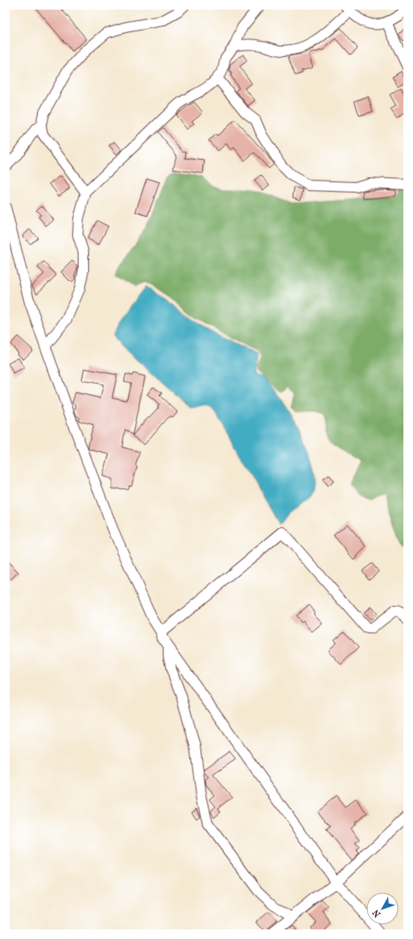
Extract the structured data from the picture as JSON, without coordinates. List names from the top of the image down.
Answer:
{
  "north": "bottom left"
}
